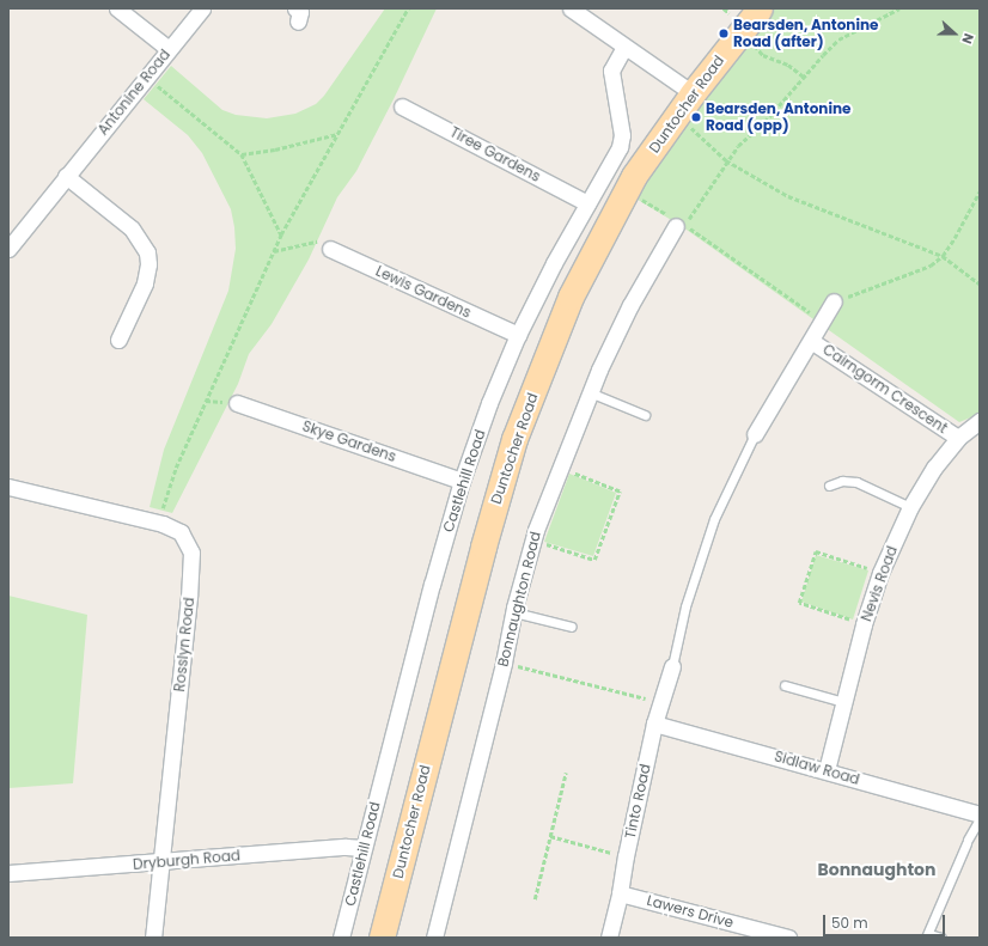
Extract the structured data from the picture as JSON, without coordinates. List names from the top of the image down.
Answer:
{
  "streets": {
    "main road": ["Duntocher Road"],
    "street": [
      "Antonine Road",
      "Tiree Gardens",
      "Lewis Gardens",
      "Cairngorm Crescent",
      "Skye Gardens",
      "Castlehill Road",
      "Nevis Road",
      "Bonnaughton Road",
      "Rosslyn Road",
      "Sidlaw Road",
      "Tinto Road",
      "Dryburgh Road",
      "Lawers Drive"
    ]
  },
  "crossings": [
    ["Tiree Gardens", "Castlehill Road"],
    ["Lewis Gardens", "Castlehill Road"],
    ["Cairngorm Crescent", "Nevis Road"],
    ["Skye Gardens", "Castlehill Road"],
    ["Castlehill Road", "Dryburgh Road"],
    ["Nevis Road", "Sidlaw Road"],
    ["Rosslyn Road", "Dryburgh Road"],
    ["Sidlaw Road", "Tinto Road"],
    ["Tinto Road", "Lawers Drive"]
  ],
  "districts": ["Bonnaughton"],
  "places": ["Bearsden, Antonine Road (after)", "Bearsden, Antonine Road (opp)"],
  "scale_bar": "50 m",
  "north": "right"
}
